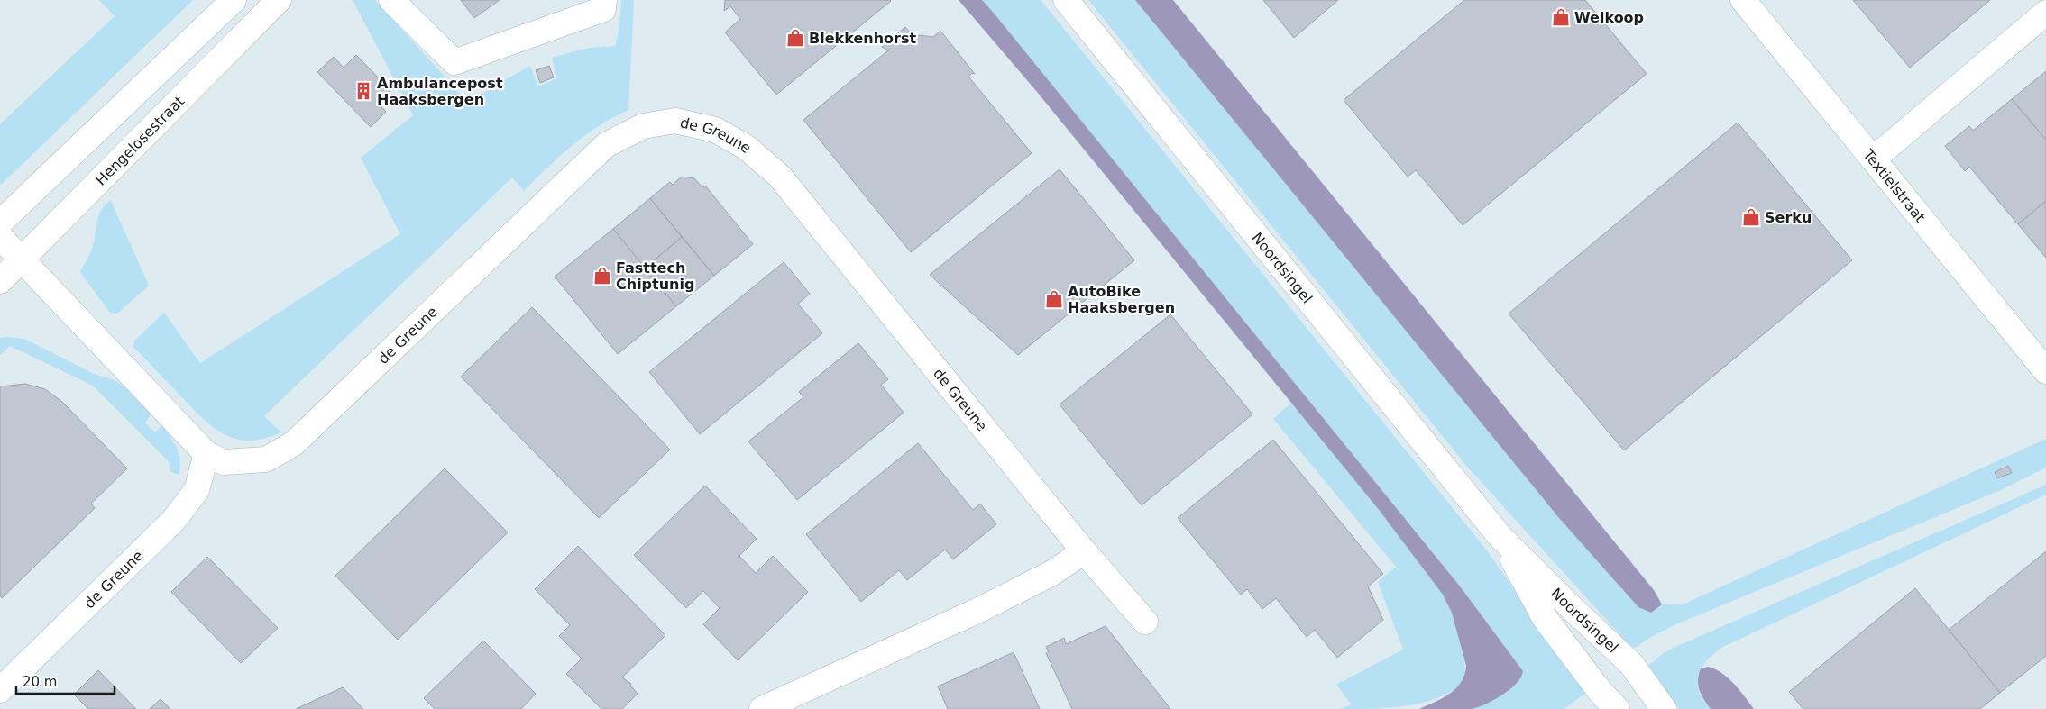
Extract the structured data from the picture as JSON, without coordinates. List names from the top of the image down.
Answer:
{
  "streets": {
    "street": [
      "de Greune",
      "Hengelosestraat",
      "Textielstraat",
      "Noordsingel"
    ]
  },
  "crossings": [
    ["de Greune", "Hengelosestraat"]
  ],
  "places": {
    "shop": [
      "Welkoop",
      "Blekkenhorst",
      "Serku",
      "Fasttech Chiptunig",
      "AutoBike Haaksbergen"
    ],
    "building": ["Ambulancepost Haaksbergen"]
  },
  "scale_bar": "20 m"
}
